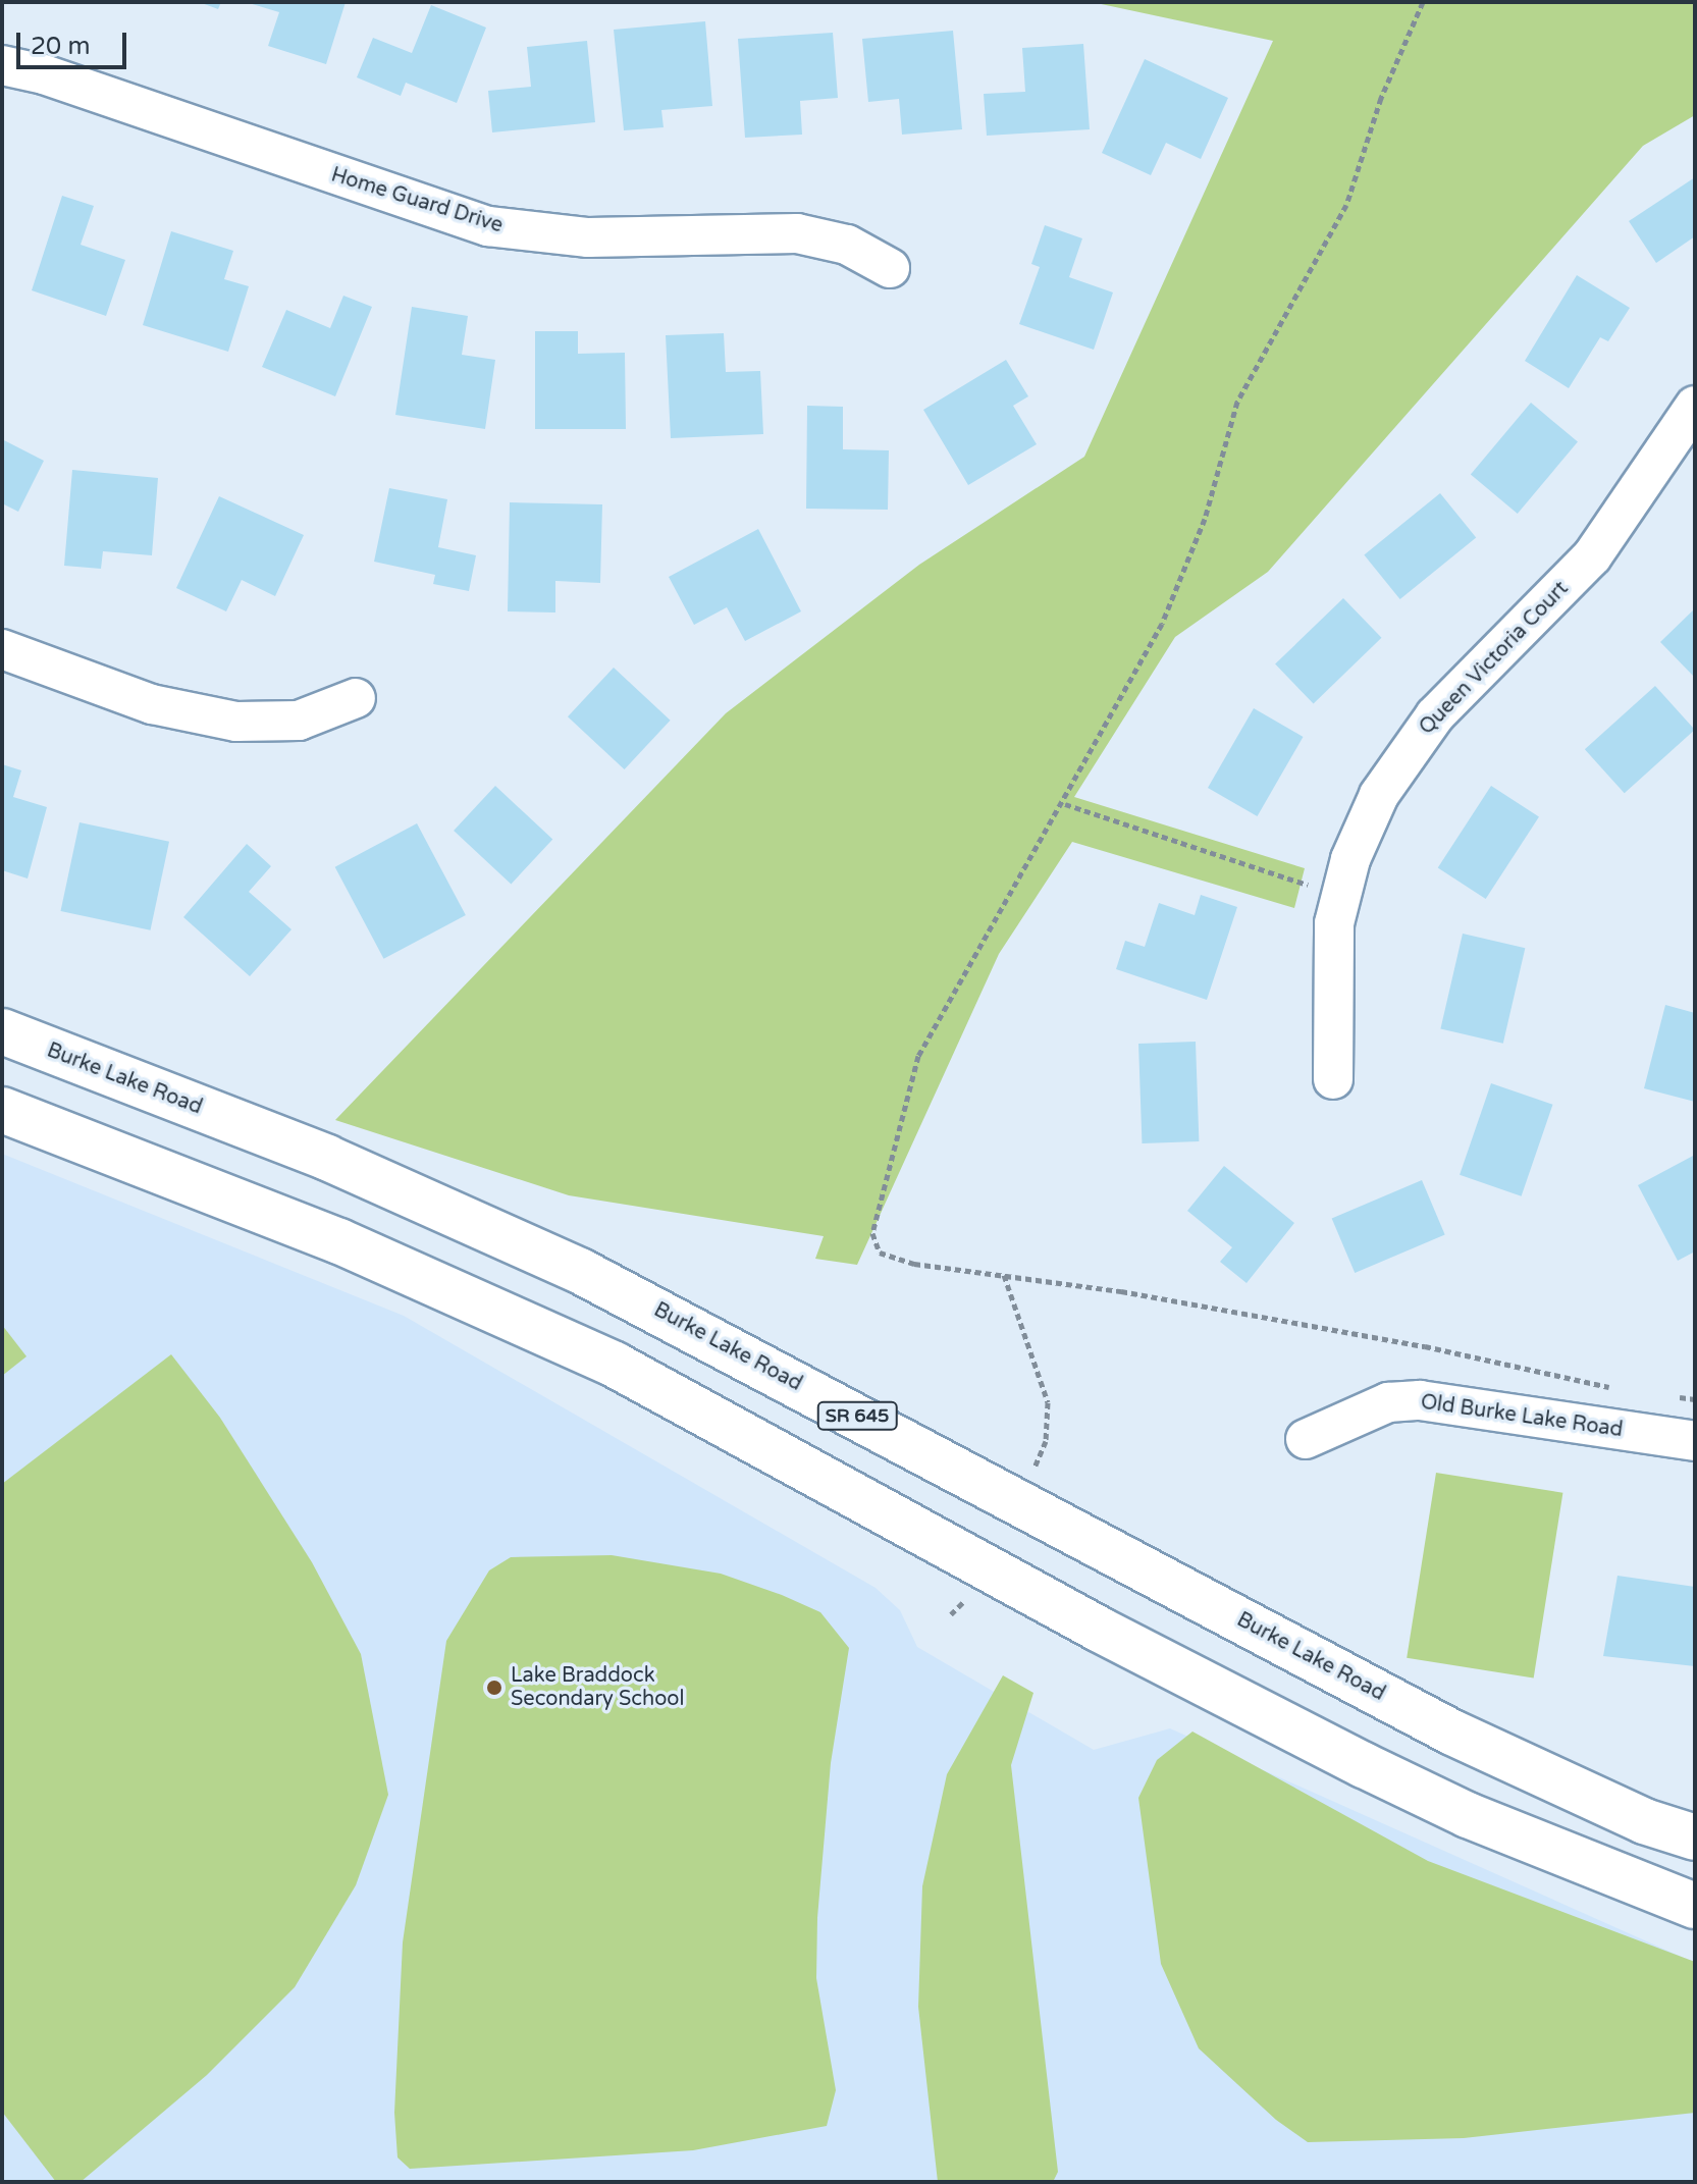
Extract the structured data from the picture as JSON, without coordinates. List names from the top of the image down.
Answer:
{
  "streets": {
    "main road": ["Burke Lake Road", "SR 645"],
    "street": ["Home Guard Drive", "Queen Victoria Court", "Old Burke Lake Road"]
  },
  "places": ["Lake Braddock Secondary School"],
  "scale_bar": "20 m"
}
